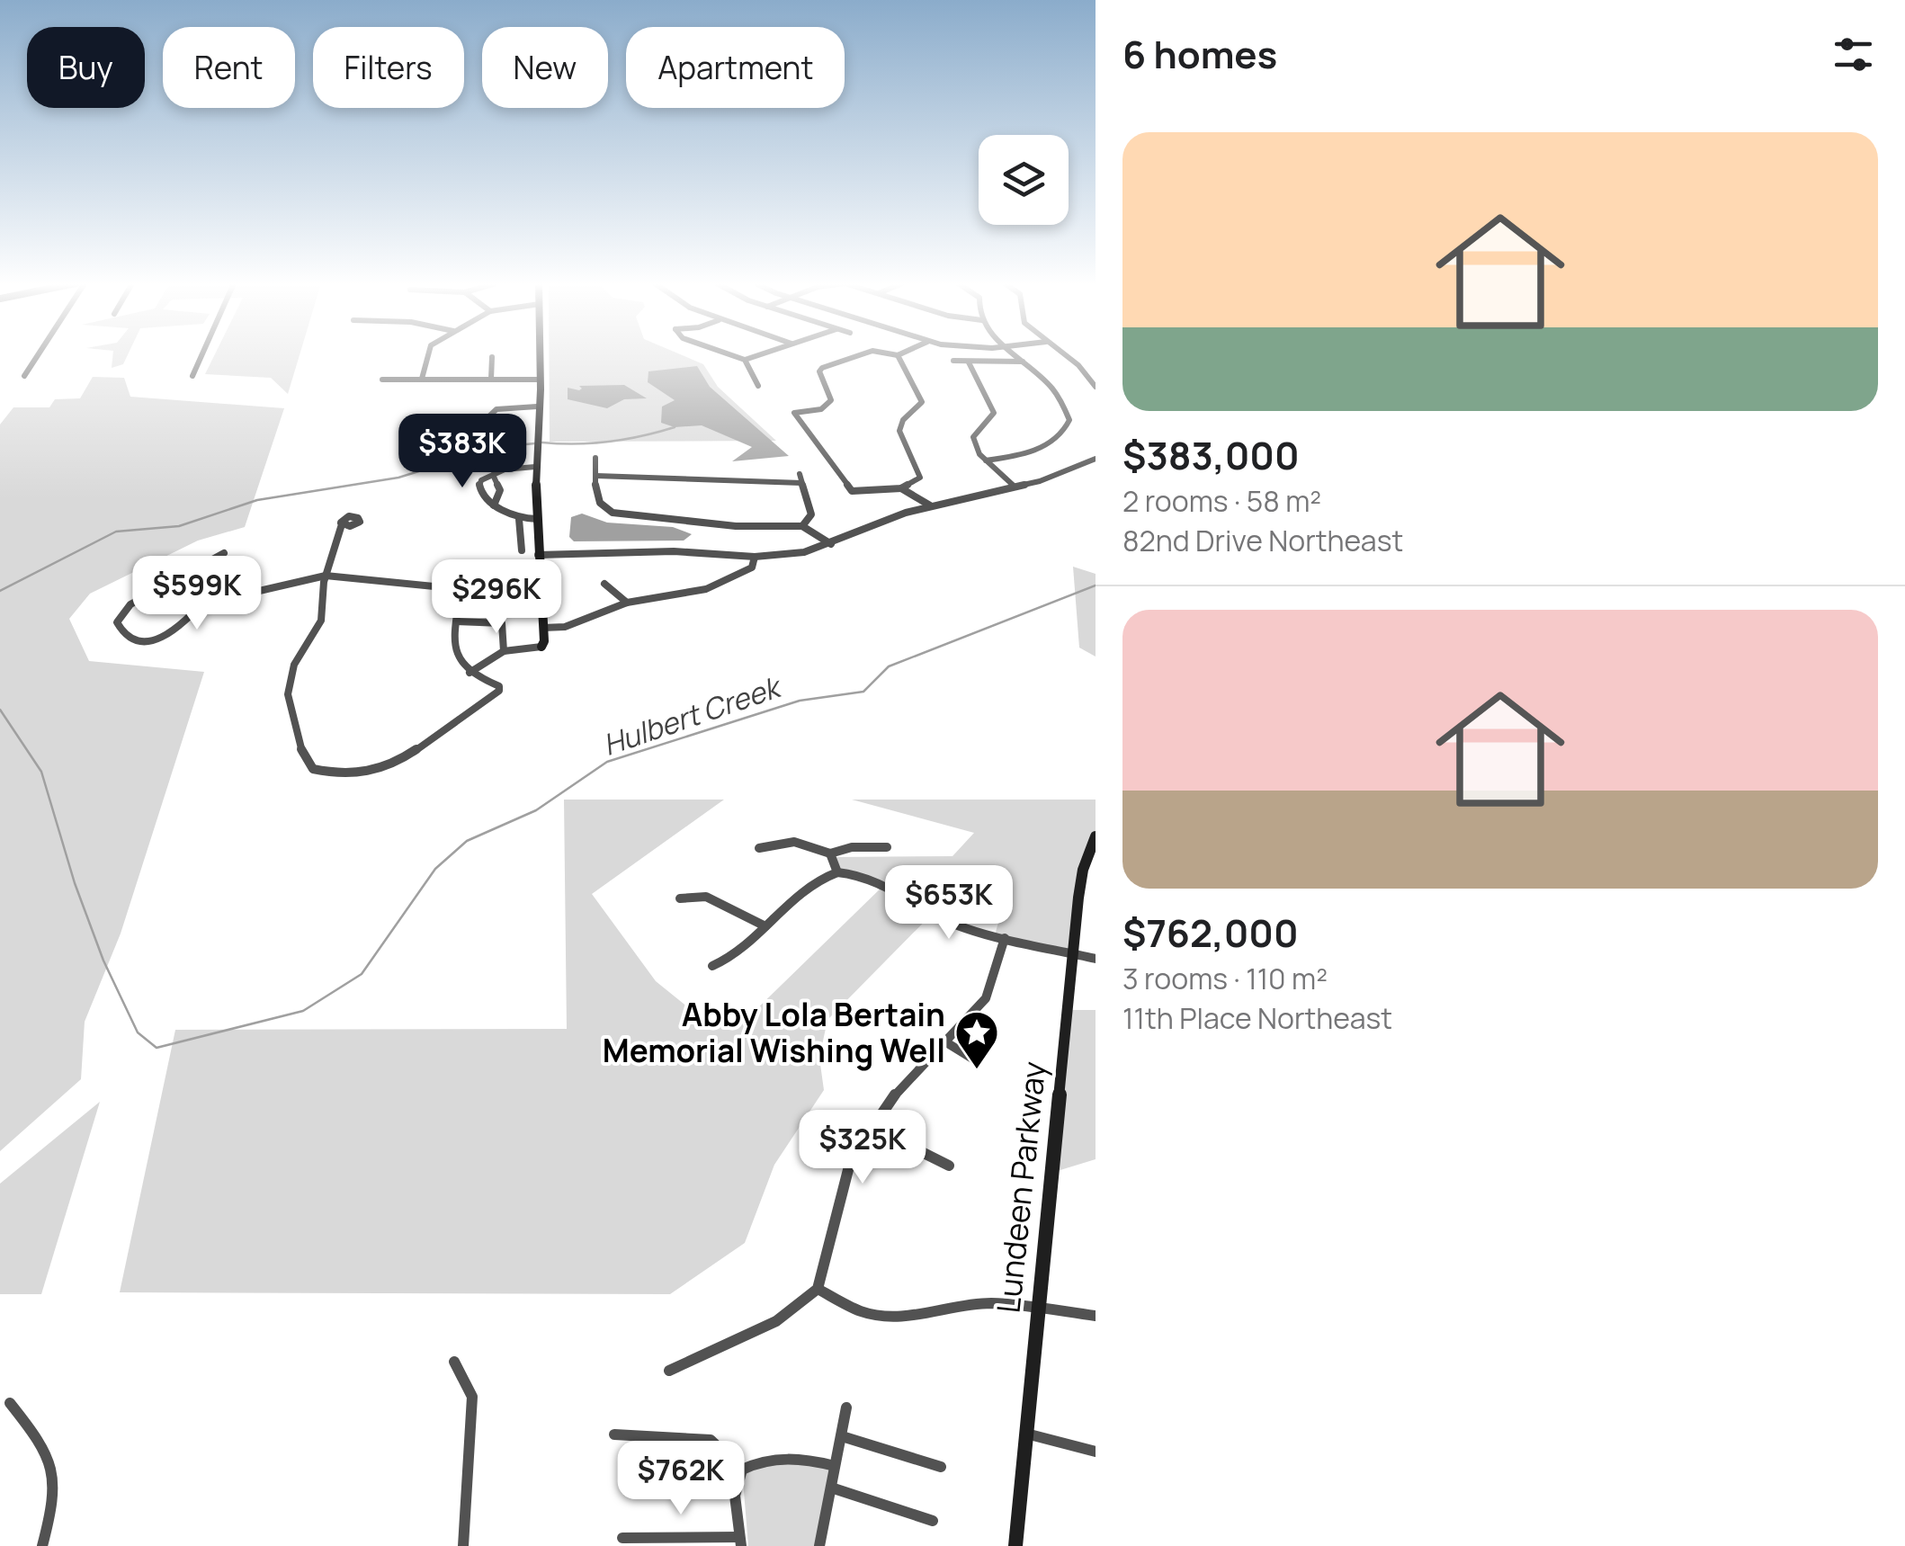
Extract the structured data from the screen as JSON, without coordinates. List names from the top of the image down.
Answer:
{
  "streets": {
    "street": ["Lundeen Parkway"]
  },
  "water": ["Hulbert Creek"],
  "places": {
    "place": ["Abby Lola Bertain Memorial Wishing Well"]
  },
  "page": {
    "heading": "6 homes",
    "chip": [
      "Buy",
      "Rent",
      "Filters",
      "New",
      "Apartment"
    ],
    "list": [
      {
        "name": "$383,000",
        "note": "2 rooms · 58 m² · 82nd Drive Northeast"
      },
      {
        "name": "$762,000",
        "note": "3 rooms · 110 m² · 11th Place Northeast"
      }
    ],
    "price": [
      "$383K",
      "$599K",
      "$296K",
      "$653K",
      "$325K",
      "$762K"
    ]
  }
}
